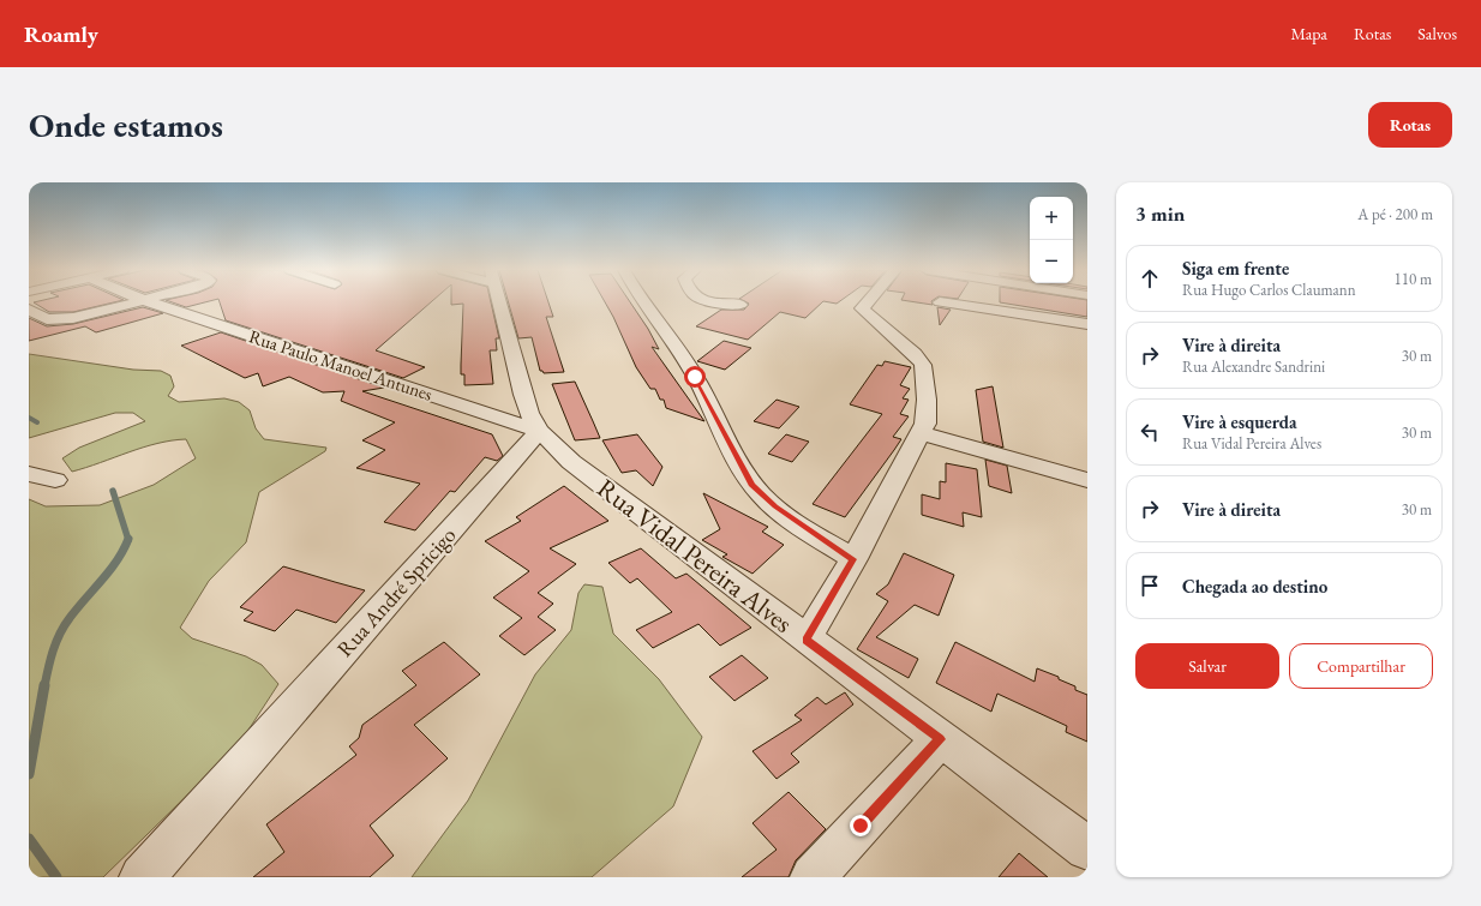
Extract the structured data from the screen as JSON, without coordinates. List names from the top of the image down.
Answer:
{
  "streets": {
    "street": ["Rua Paulo Manoel Antunes", "Rua Vidal Pereira Alves", "Rua André Spricigo"]
  },
  "crossings": [
    ["Rua Paulo Manoel Antunes", "Rua Vidal Pereira Alves"],
    ["Rua Paulo Manoel Antunes", "Rua André Spricigo"],
    ["Rua Vidal Pereira Alves", "Rua André Spricigo"]
  ],
  "page": {
    "header": "Roamly",
    "nav": ["Mapa", "Rotas", "Salvos"],
    "buttons": [
      "Rotas",
      ["Salvar", "Compartilhar"]
    ],
    "title": "Onde estamos",
    "heading": ["3 min", "A pé · 200 m"],
    "map_buttons": ["+", "−"],
    "list": [
      ["Siga em frente", "Rua Hugo Carlos Claumann", "110 m"],
      ["Vire à direita", "Rua Alexandre Sandrini", "30 m"],
      ["Vire à esquerda", "Rua Vidal Pereira Alves", "30 m"],
      ["Vire à direita", "30 m"],
      "Chegada ao destino"
    ]
  }
}
